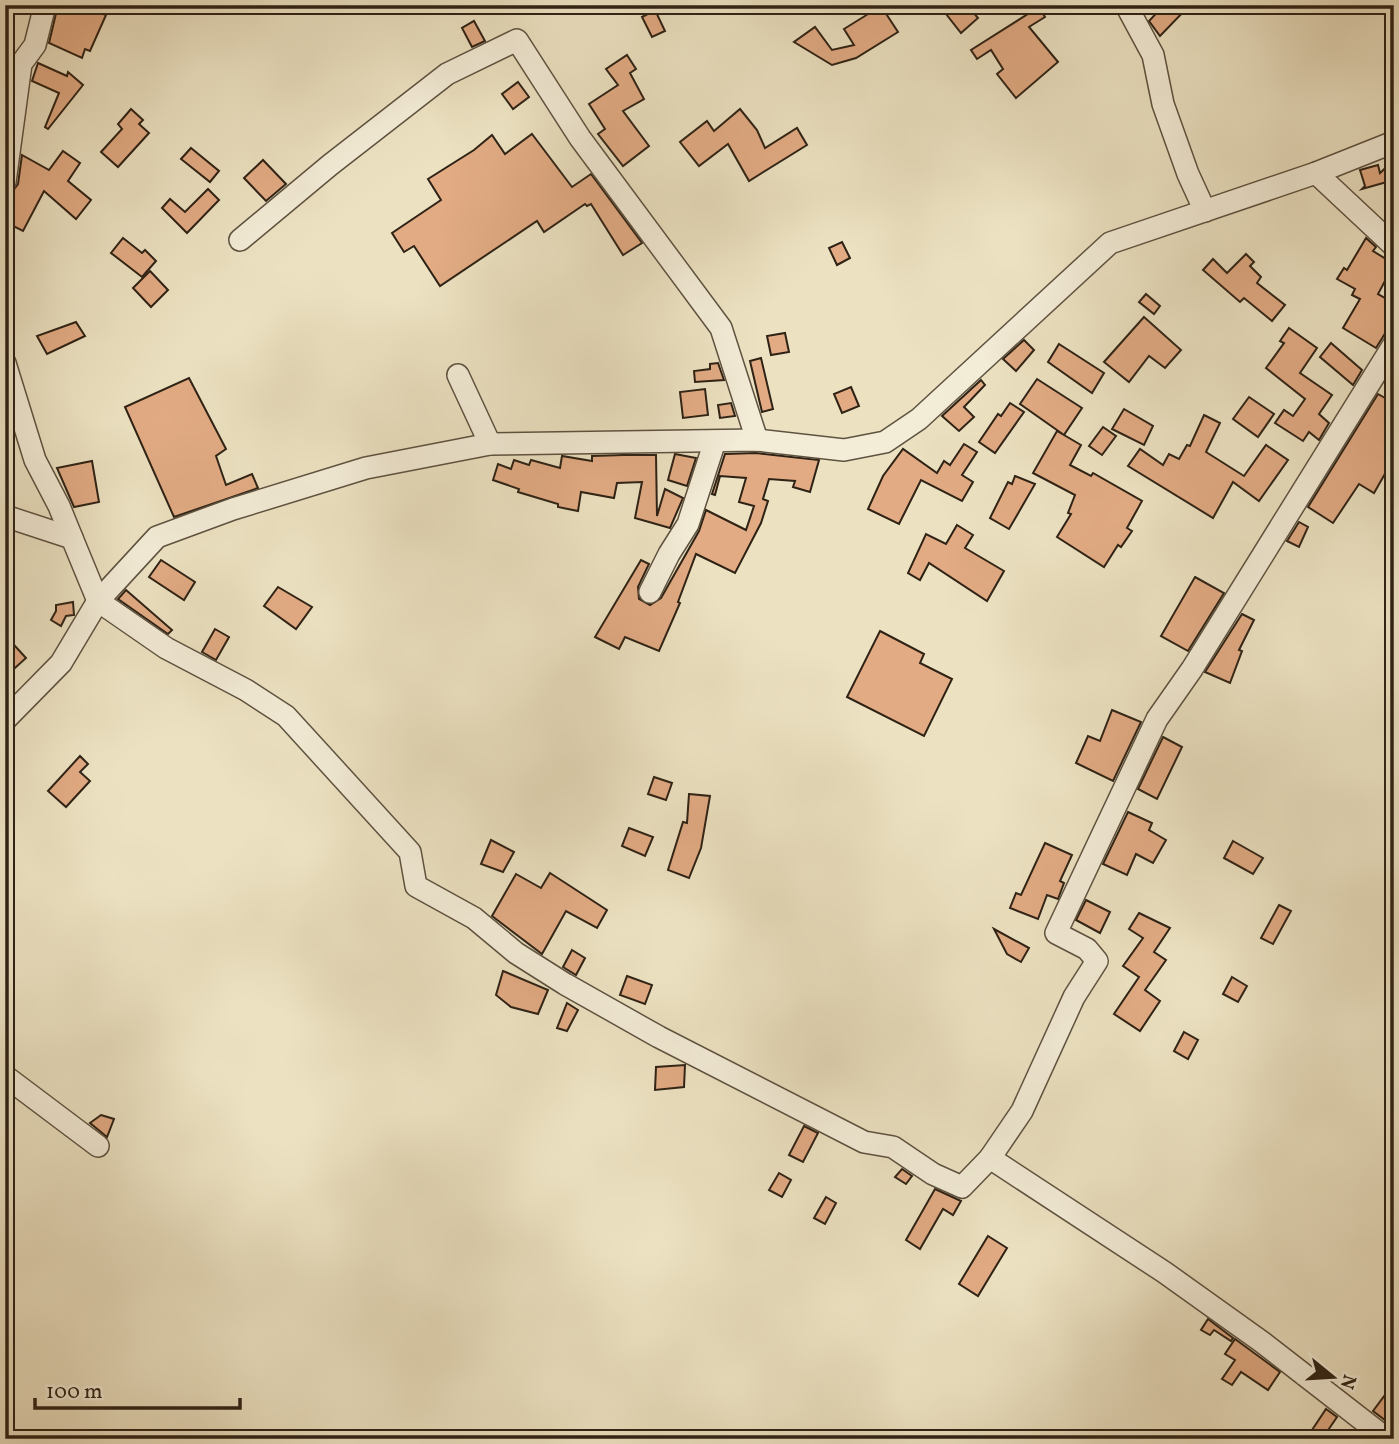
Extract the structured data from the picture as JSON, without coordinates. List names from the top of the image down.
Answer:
{
  "scale_bar": "100 m",
  "north": "right"
}
